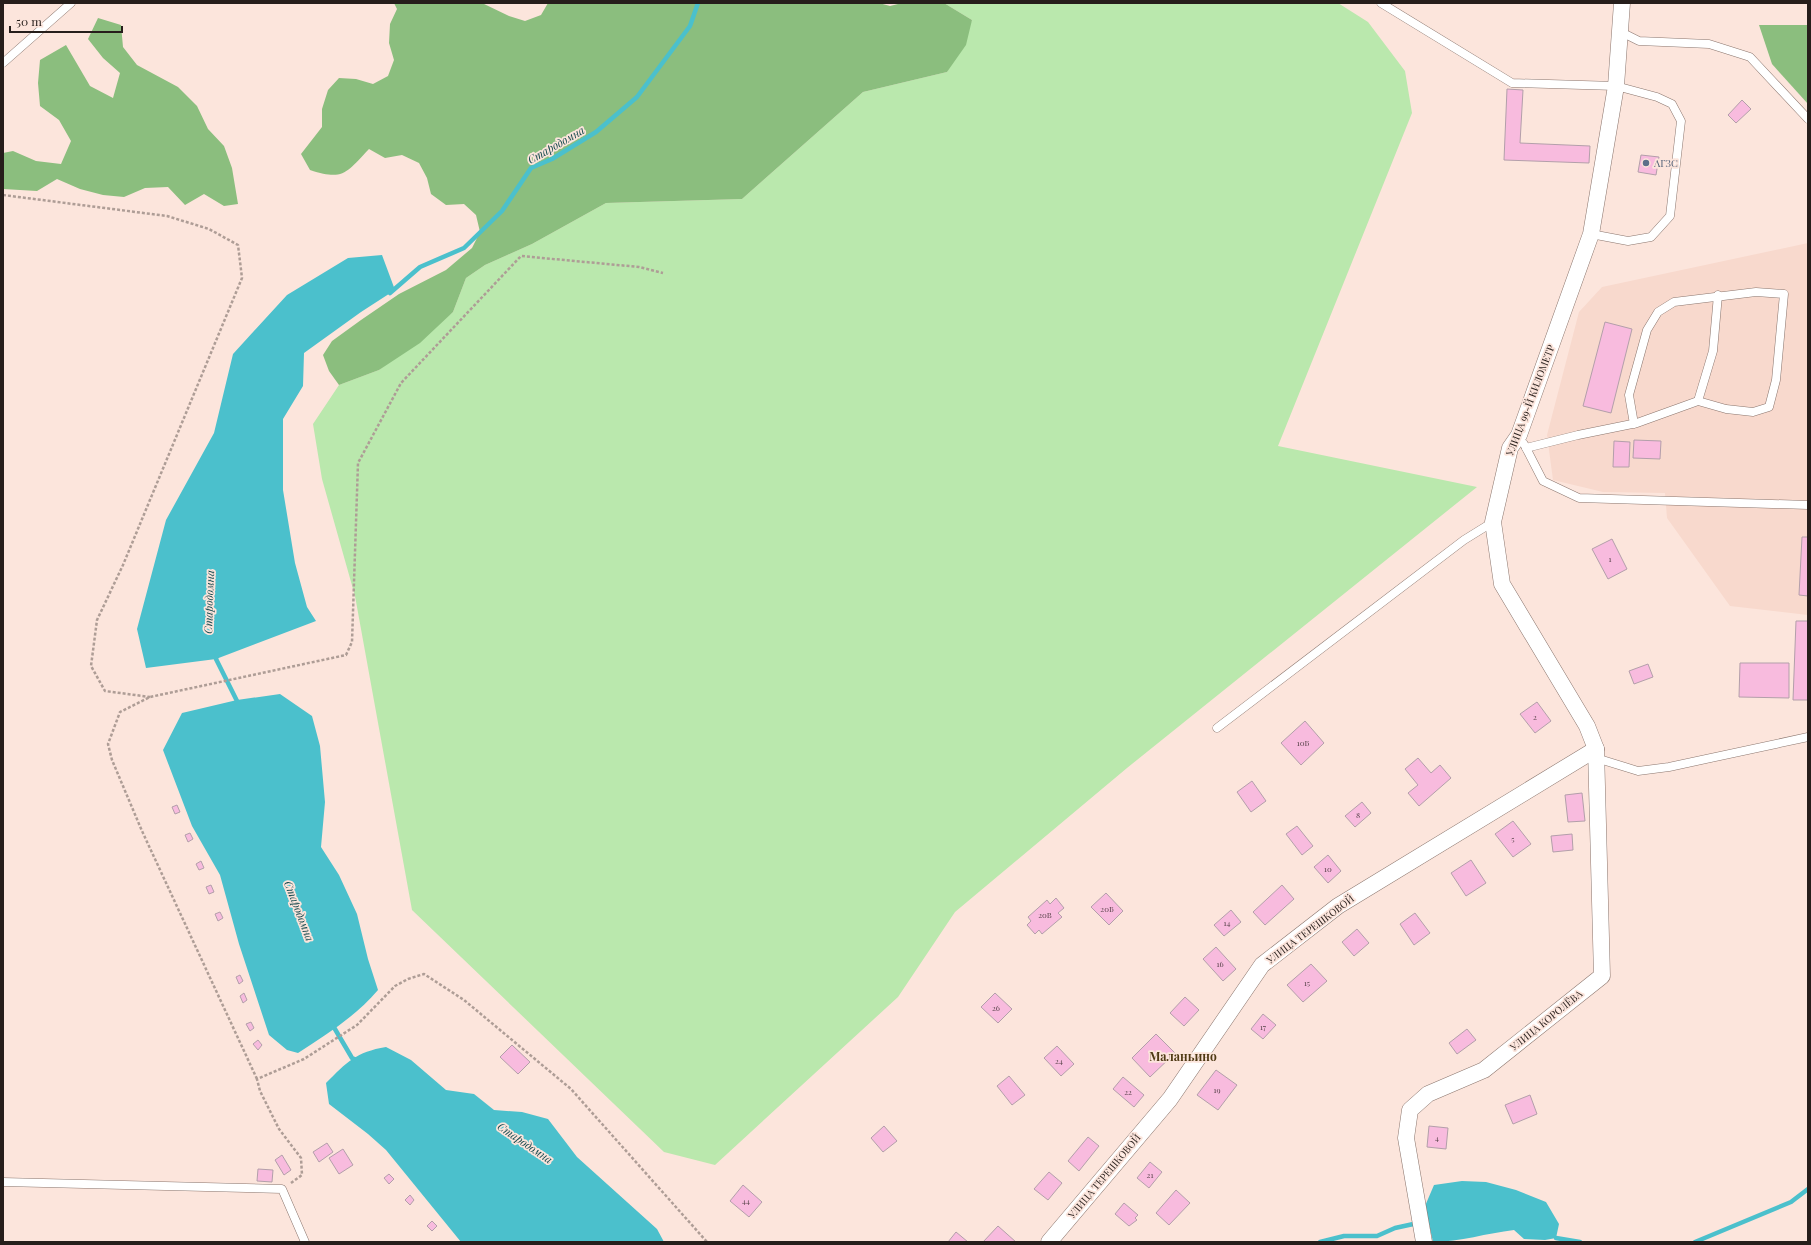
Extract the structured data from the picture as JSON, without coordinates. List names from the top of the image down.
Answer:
{
  "streets": {
    "street": ["УЛИЦА 99-Й КИЛОМЕТР", "УЛИЦА ТЕРЕШКОВОЙ", "УЛИЦА КОРОЛЁВА"]
  },
  "crossings": [
    ["УЛИЦА 99-Й КИЛОМЕТР", "УЛИЦА ТЕРЕШКОВОЙ"],
    ["УЛИЦА 99-Й КИЛОМЕТР", "УЛИЦА КОРОЛЁВА"],
    ["УЛИЦА ТЕРЕШКОВОЙ", "УЛИЦА КОРОЛЁВА"]
  ],
  "districts": ["Маланьино"],
  "water": ["Стародомна"],
  "places": ["АГЗС"],
  "house_numbers": [
    "1",
    "2",
    "10Б",
    "8",
    "5",
    "10",
    "20Б",
    "20В",
    "14",
    "16",
    "15",
    "26",
    "17",
    "24",
    "19",
    "22",
    "4",
    "21",
    "44"
  ],
  "scale_bar": "50 m"
}
